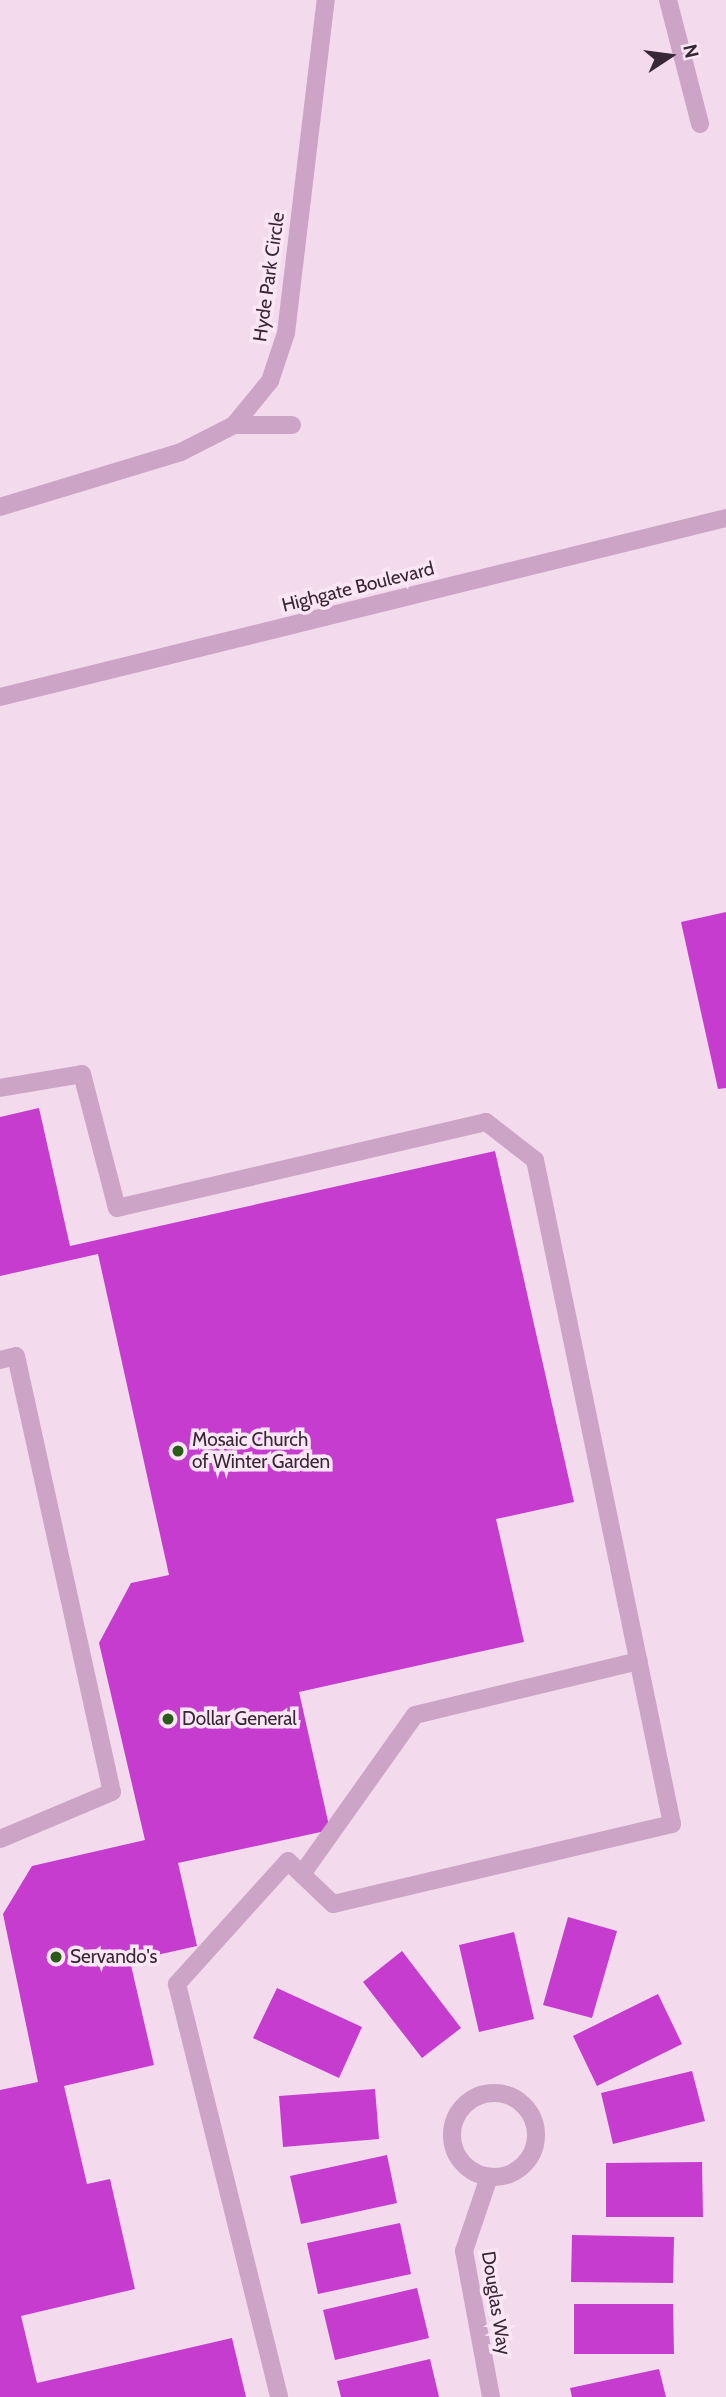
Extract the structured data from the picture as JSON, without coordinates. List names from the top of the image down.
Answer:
{
  "streets": {
    "lane": ["Hyde Park Circle", "Highgate Boulevard", "Douglas Way"]
  },
  "places": ["Mosaic Church of Winter Garden", "Dollar General", "Servando's"],
  "north": "right"
}
